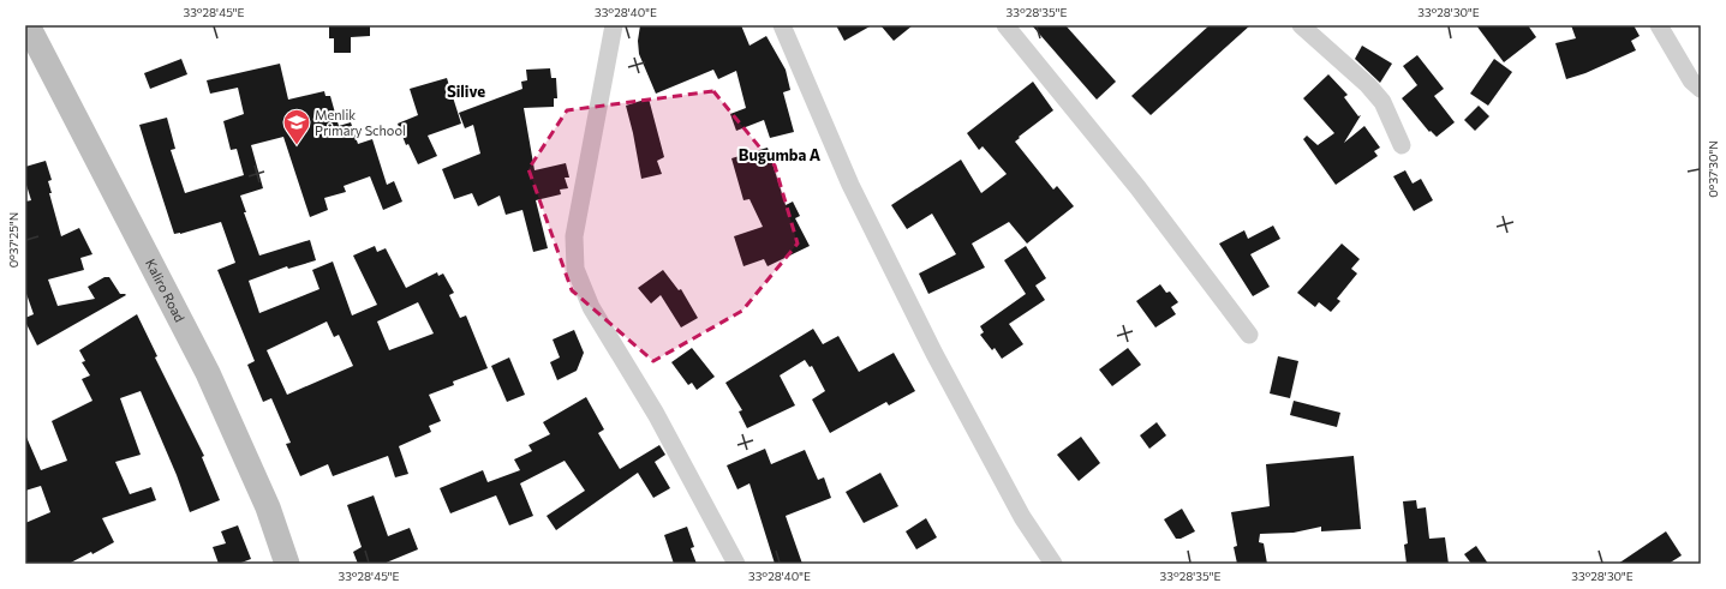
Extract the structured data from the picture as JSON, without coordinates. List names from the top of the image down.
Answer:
{
  "streets": {
    "main road": ["Kaliro Road"]
  },
  "districts": ["Silive", "Bugumba A"],
  "places": {
    "school or university": ["Menlik Primary School"]
  },
  "coordinates": [
    "33°28'45\"E",
    "33°28'40\"E",
    "33°28'35\"E",
    "33°28'30\"E",
    "0°37'30\"N",
    "0°37'25\"N"
  ]
}
